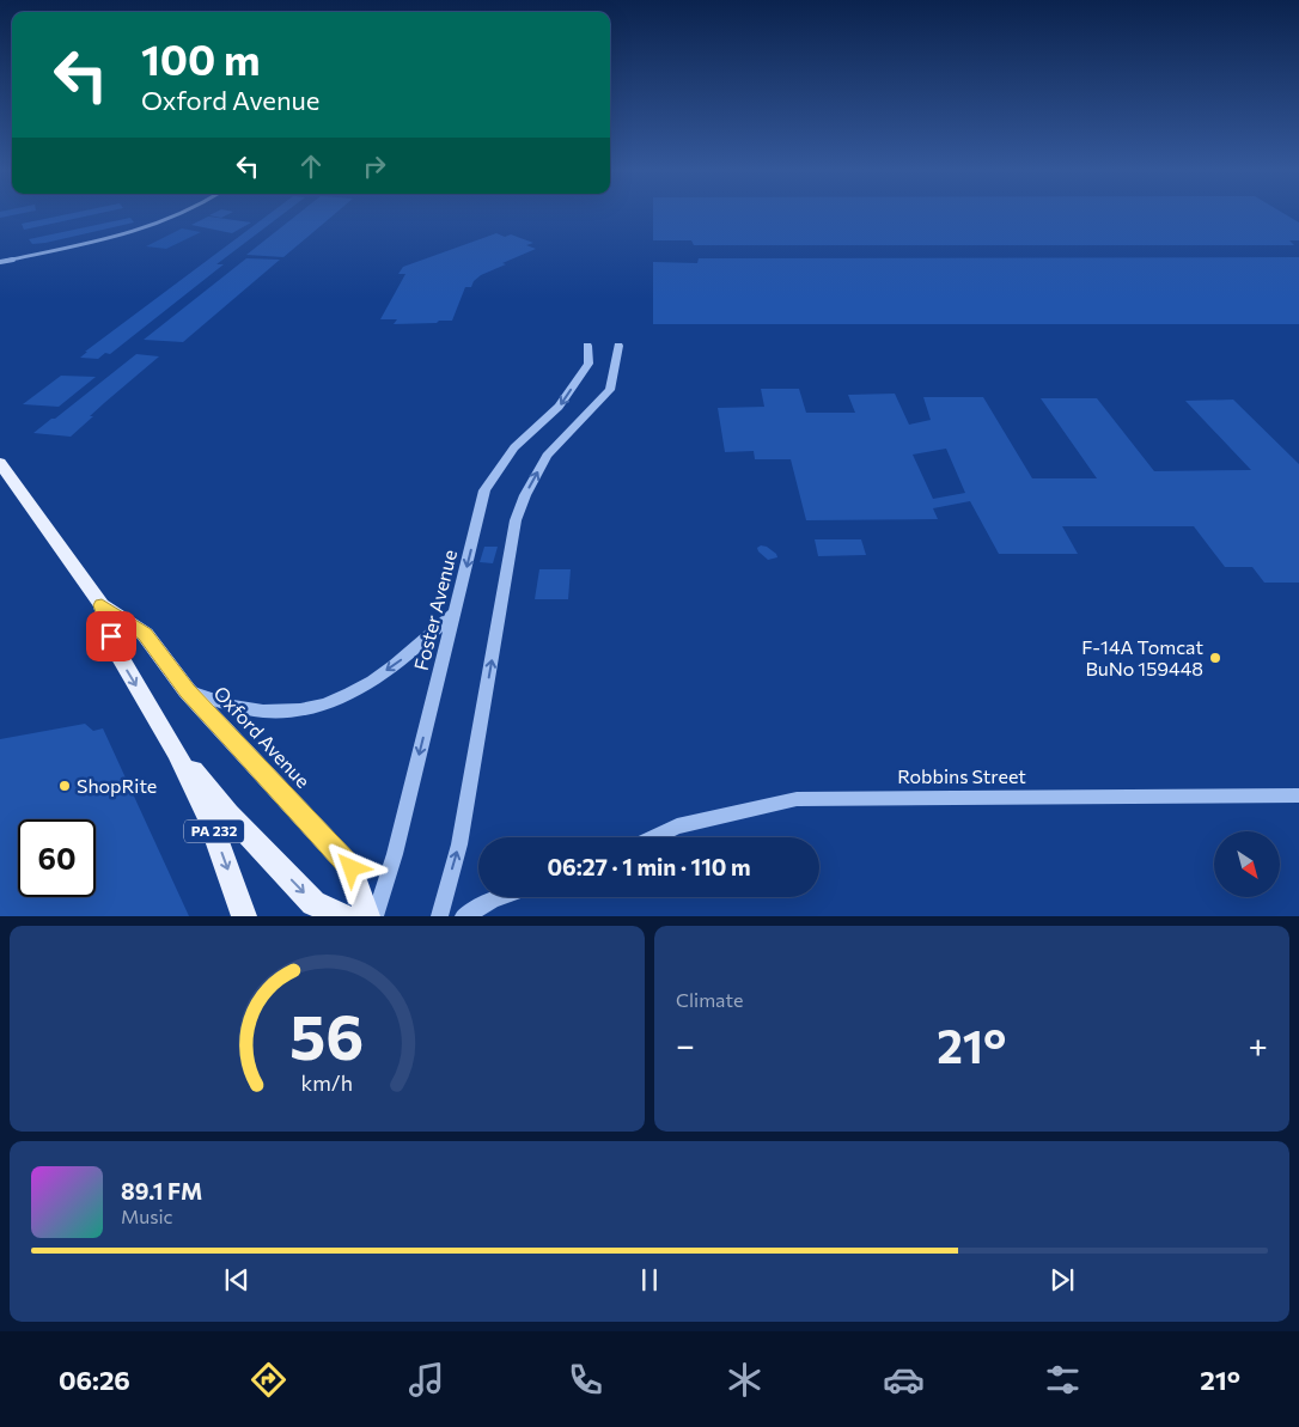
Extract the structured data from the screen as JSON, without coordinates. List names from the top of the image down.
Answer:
{
  "streets": {
    "main road": ["Oxford Avenue", "PA 232"],
    "street": ["Foster Avenue", "Robbins Street"]
  },
  "places": ["F-14A Tomcat BuNo 159448", "ShopRite"],
  "north": "bottom right",
  "page": {
    "turn": ["100 m", "Oxford Avenue"],
    "limit": "60",
    "trip": "06:27 · 1 min · 110 m",
    "tile": "Climate",
    "heat": ["−", "21°", "+"],
    "song": ["89.1 FM", "Music"],
    "tabs": ["06:26", "21°"],
    "gauge": ["56", "km/h"]
  }
}
